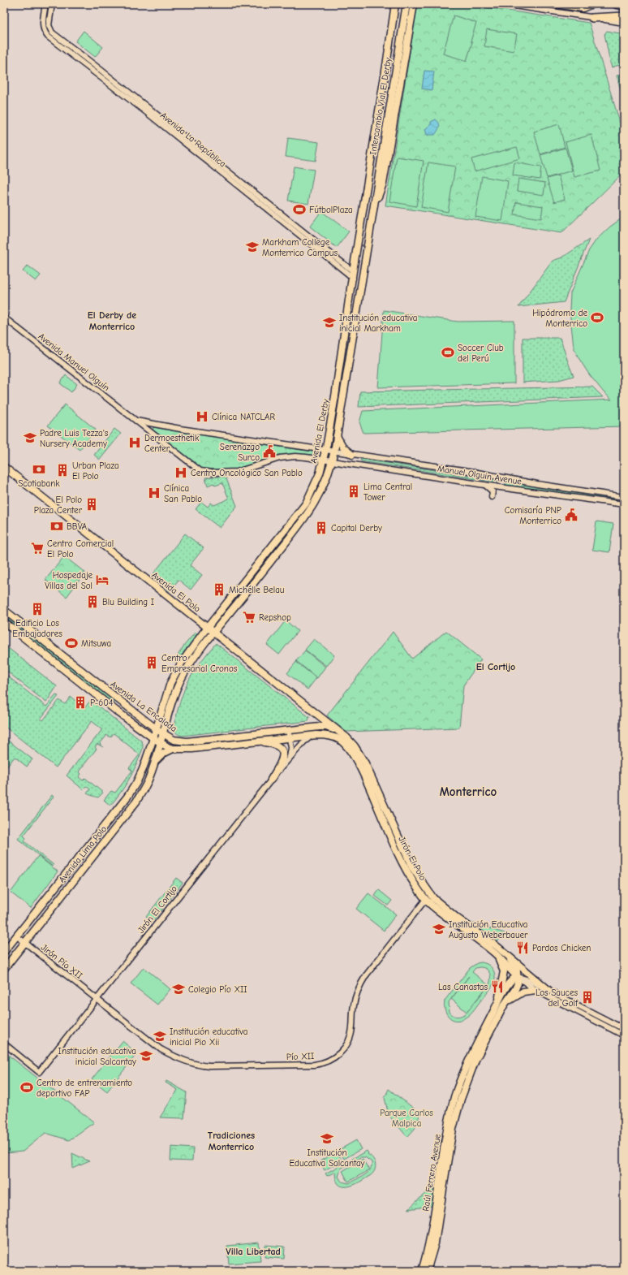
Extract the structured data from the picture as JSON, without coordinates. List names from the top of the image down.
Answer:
{
  "streets": {
    "main road": [
      "Intercambio Vial El Derby",
      "Avenida El Derby",
      "Avenida El Polo",
      "Avenida La Encalada",
      "Avenida Lima Polo",
      "Jirón El Polo",
      "Raúl Ferrero Avenue"
    ],
    "street": [
      "Avenida La República",
      "Avenida Manuel Olguín",
      "Manuel Olguin Avenue",
      "Jirón El Cortijo",
      "Jirón Pío XII",
      "Pío XII"
    ]
  },
  "crossings": [
    ["Intercambio Vial El Derby", "Avenida El Derby"],
    ["Avenida La República", "Avenida El Derby"],
    ["Avenida Manuel Olguín", "Avenida El Derby"],
    ["Avenida Manuel Olguín", "Manuel Olguin Avenue"],
    ["Avenida El Derby", "Manuel Olguin Avenue"],
    ["Avenida El Derby", "Avenida El Polo"],
    ["Avenida El Derby", "Avenida La Encalada"],
    ["Avenida El Derby", "Avenida Lima Polo"],
    ["Avenida El Polo", "Avenida La Encalada"],
    ["Avenida El Polo", "Jirón El Polo"],
    ["Avenida La Encalada", "Avenida Lima Polo"],
    ["Avenida La Encalada", "Jirón El Polo"],
    ["Avenida Lima Polo", "Jirón Pío XII"],
    ["Jirón El Polo", "Jirón El Cortijo"],
    ["Jirón El Polo", "Pío XII"],
    ["Jirón El Polo", "Raúl Ferrero Avenue"],
    ["Jirón El Cortijo", "Jirón Pío XII"],
    ["Jirón El Cortijo", "Pío XII"],
    ["Jirón Pío XII", "Pío XII"]
  ],
  "districts": [
    "El Derby de Monterrico",
    "El Cortijo",
    "Monterrico",
    "Tradiciones Monterrico",
    "Villa Libertad"
  ],
  "parks": ["Parque Carlos Malpica"],
  "places": {
    "sports": [
      "FútbolPlaza",
      "Hipódromo de Monterrico",
      "Soccer Club del Perú",
      "Mitsuwa",
      "Centro de entrenamiento deportivo FAP"
    ],
    "school or university": [
      "Markham College Monterrico Campus",
      "Institución educativa inicial Markham",
      "Padre Luis Tezza's Nursery Academy",
      "Institución Educativa Augusto Weberbauer",
      "Colegio Pío XII",
      "Institución educativa inicial Pio Xii",
      "Institución educativa inicial Salcantay",
      "Institución Educativa Salcantay"
    ],
    "hospital": [
      "Clínica NATCLAR",
      "Dermoesthetik Center",
      "Centro Oncológico San Pablo",
      "Clínica San Pablo"
    ],
    "public building": ["Serenazgo Surco", "Comisaría PNP Monterrico"],
    "bank": ["Scotiabank", "BBVA"],
    "building": [
      "Urban Plaza El Polo",
      "Lima Central Tower",
      "El Polo Plaza Center",
      "Capital Derby",
      "Michélle Belau",
      "Blu Building I",
      "Edificio Los Embajadores",
      "Centro Empresarial Cronos",
      "P-604",
      "Los Sauces del Golf"
    ],
    "supermarket": ["Centro Comercial El Polo", "Repshop"],
    "hotel": ["Hospedaje Villas del Sol"],
    "restaurant": ["Pardos Chicken", "Las Canastas"]
  }
}
